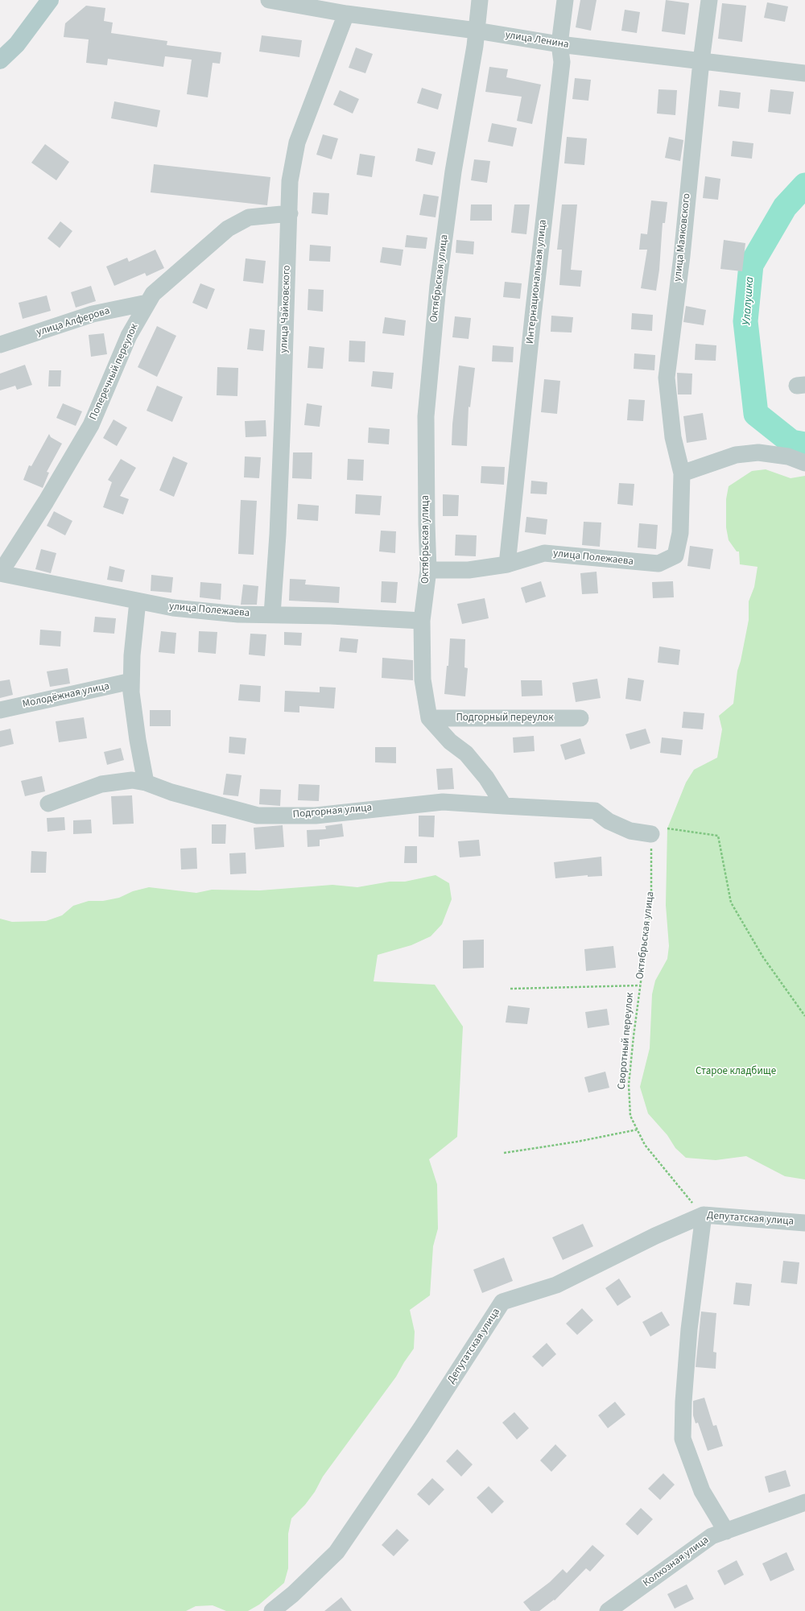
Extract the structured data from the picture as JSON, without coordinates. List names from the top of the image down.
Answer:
{
  "streets": {
    "street": [
      "улица Ленина",
      "улица Маяковского",
      "Октябрьская улица",
      "Интернациональная улица",
      "улица Чайковского",
      "улица Алферова",
      "Поперечный переулок",
      "улица Полежаева",
      "Молодёжная улица",
      "Подгорный переулок",
      "Подгорная улица",
      "Депутатская улица",
      "Колхозная улица"
    ],
    "path": ["Своротный переулок"]
  },
  "crossings": [
    ["улица Ленина", "улица Маяковского"],
    ["улица Ленина", "Октябрьская улица"],
    ["улица Ленина", "Интернациональная улица"],
    ["улица Ленина", "улица Чайковского"],
    ["улица Маяковского", "улица Полежаева"],
    ["Октябрьская улица", "улица Полежаева"],
    ["Октябрьская улица", "Подгорный переулок"],
    ["Октябрьская улица", "Своротный переулок"],
    ["Интернациональная улица", "улица Полежаева"],
    ["улица Чайковского", "Поперечный переулок"],
    ["улица Чайковского", "улица Полежаева"],
    ["улица Алферова", "Поперечный переулок"],
    ["Поперечный переулок", "улица Полежаева"],
    ["Своротный переулок", "Депутатская улица"]
  ],
  "water": ["Улалушка"],
  "parks": ["Старое кладбище"]
}
